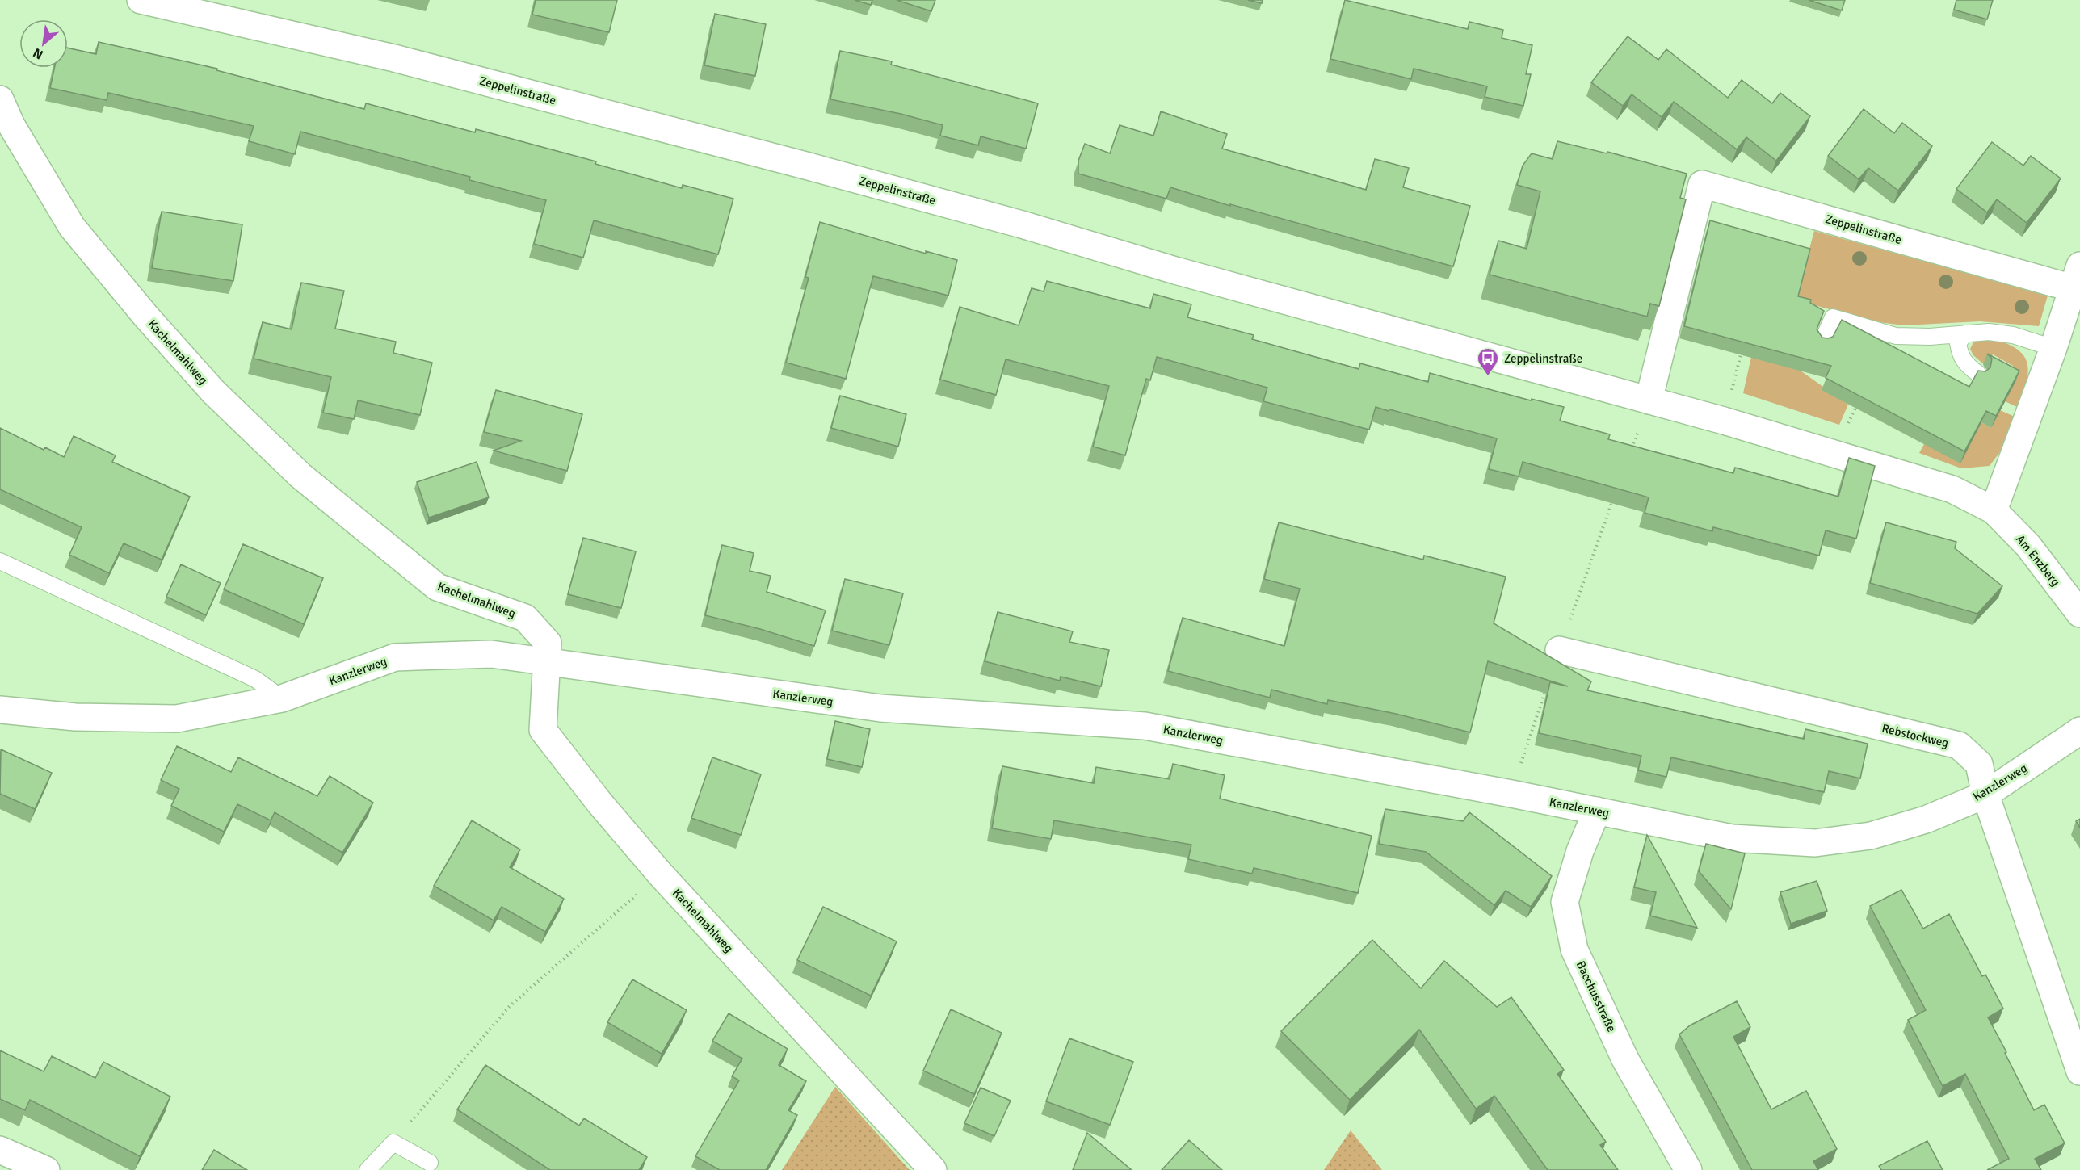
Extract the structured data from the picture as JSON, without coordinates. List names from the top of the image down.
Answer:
{
  "streets": {
    "street": [
      "Zeppelinstraße",
      "Kachelmahlweg",
      "Am Enzberg",
      "Kanzlerweg",
      "Rebstockweg",
      "Bacchusstraße"
    ]
  },
  "crossings": [
    ["Zeppelinstraße", "Am Enzberg"],
    ["Kachelmahlweg", "Kanzlerweg"],
    ["Kanzlerweg", "Rebstockweg"],
    ["Kanzlerweg", "Bacchusstraße"]
  ],
  "places": {
    "bus stop": ["Zeppelinstraße"]
  },
  "north": "bottom left"
}
